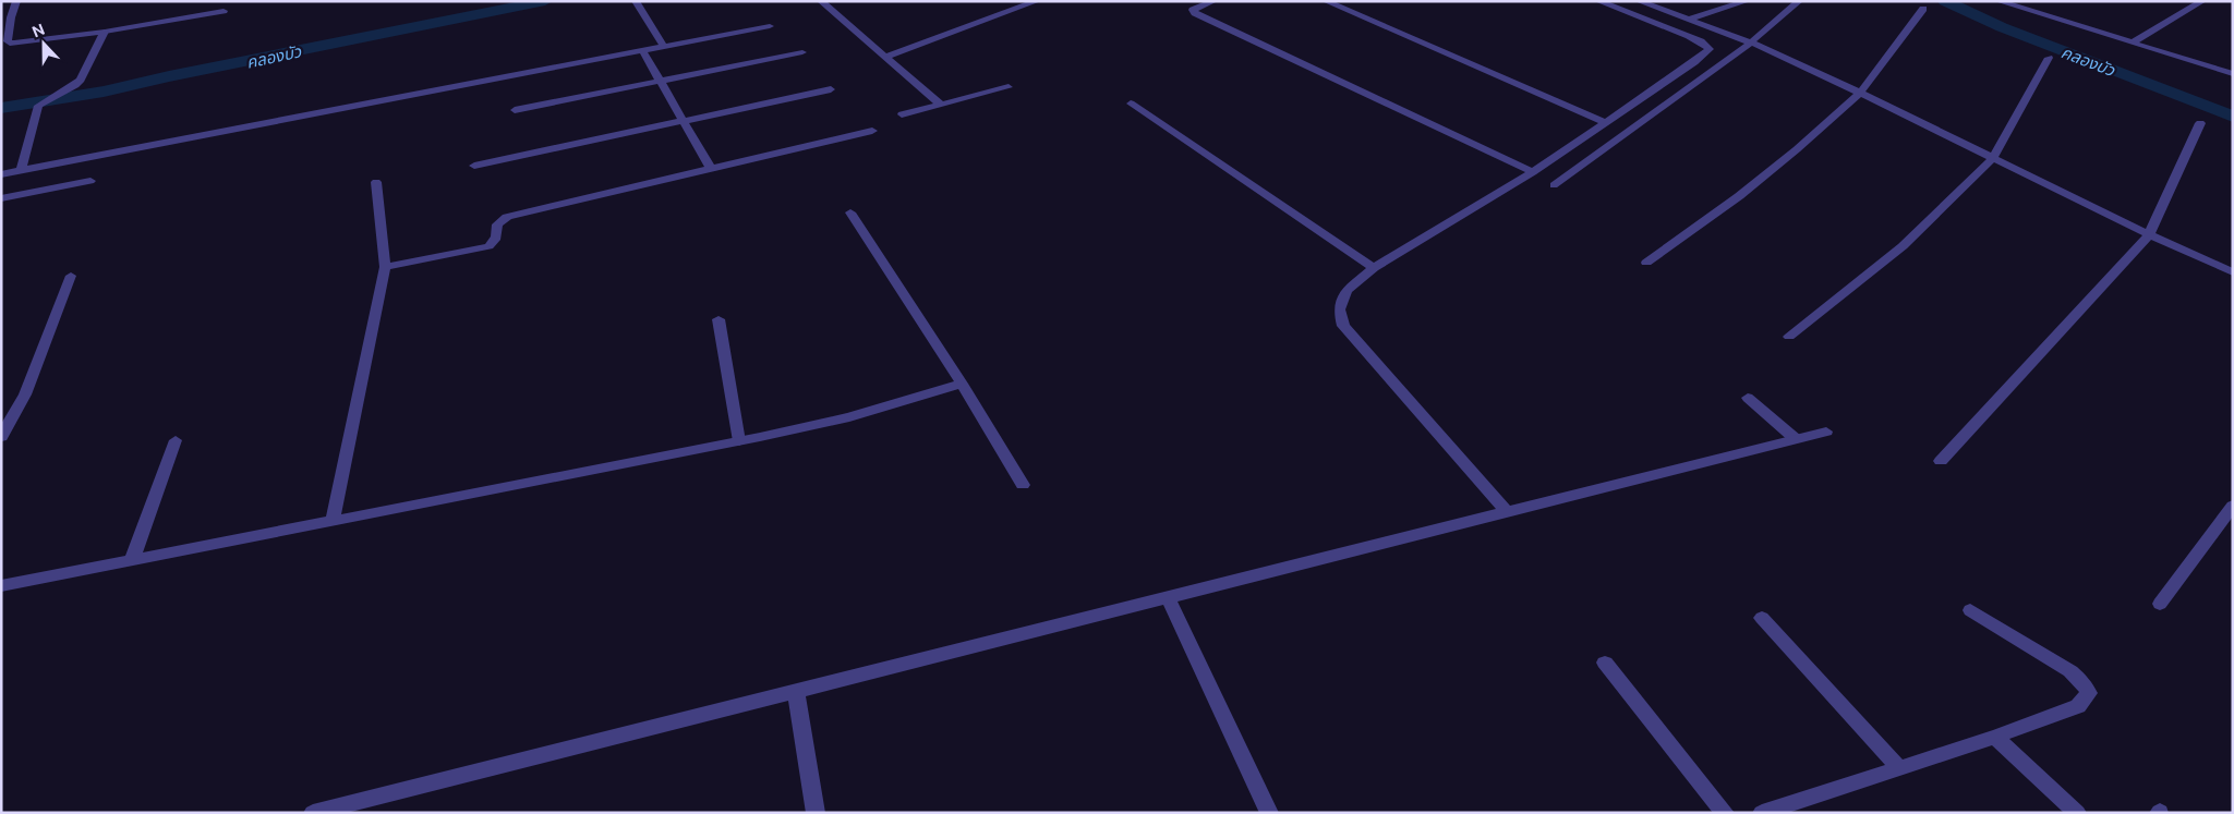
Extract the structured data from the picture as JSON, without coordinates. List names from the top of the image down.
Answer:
{
  "water": ["คลองบัว"],
  "north": "top"
}
